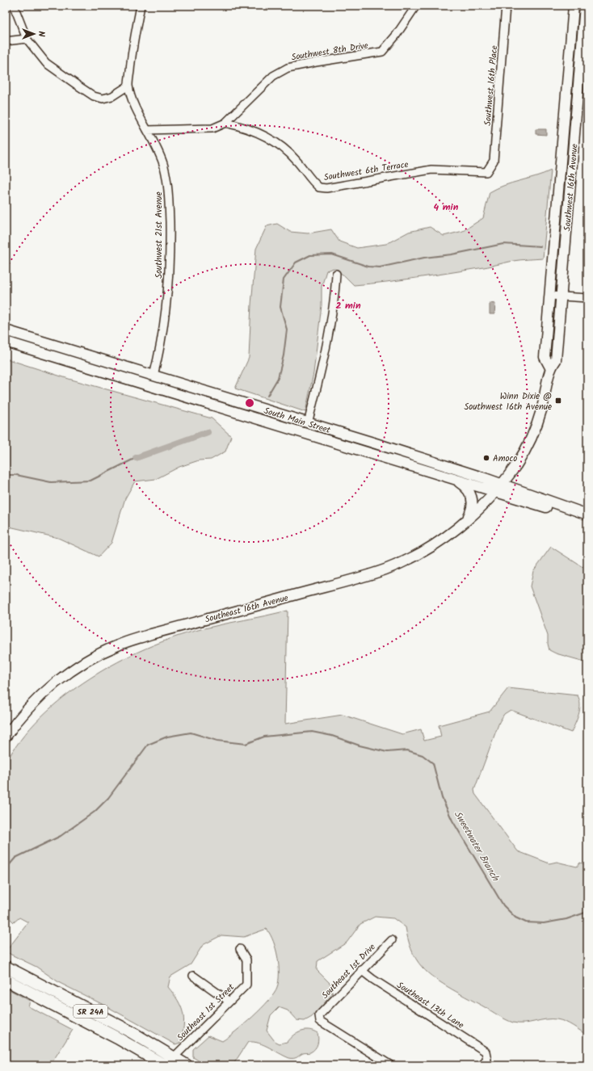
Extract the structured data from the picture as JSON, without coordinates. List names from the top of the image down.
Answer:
{
  "streets": {
    "highway": ["SR 24A"],
    "main road": ["Southwest 16th Avenue", "South Main Street", "Southeast 16th Avenue"],
    "street": [
      "Southwest 8th Drive",
      "Southwest 16th Place",
      "Southwest 6th Terrace",
      "Southwest 21st Avenue",
      "Southeast 1st Drive",
      "Southeast 13th Lane",
      "Southeast 1st Street"
    ]
  },
  "crossings": [
    ["Southwest 8th Drive", "Southwest 6th Terrace"],
    ["Southwest 8th Drive", "Southwest 21st Avenue"],
    ["Southwest 16th Place", "Southwest 6th Terrace"],
    ["Southwest 16th Avenue", "South Main Street"],
    ["Southwest 16th Avenue", "Southeast 16th Avenue"],
    ["Southwest 21st Avenue", "South Main Street"],
    ["South Main Street", "Southeast 16th Avenue"],
    ["Southeast 1st Drive", "Southeast 13th Lane"],
    ["SR 24A", "Southeast 1st Street"]
  ],
  "water": ["Sweetwater Branch"],
  "places": {
    "transit": ["Winn Dixie @ Southwest 16th Avenue"],
    "other": ["Amoco"]
  },
  "north": "right",
  "rings": ["4 min", "2 min"]
}
